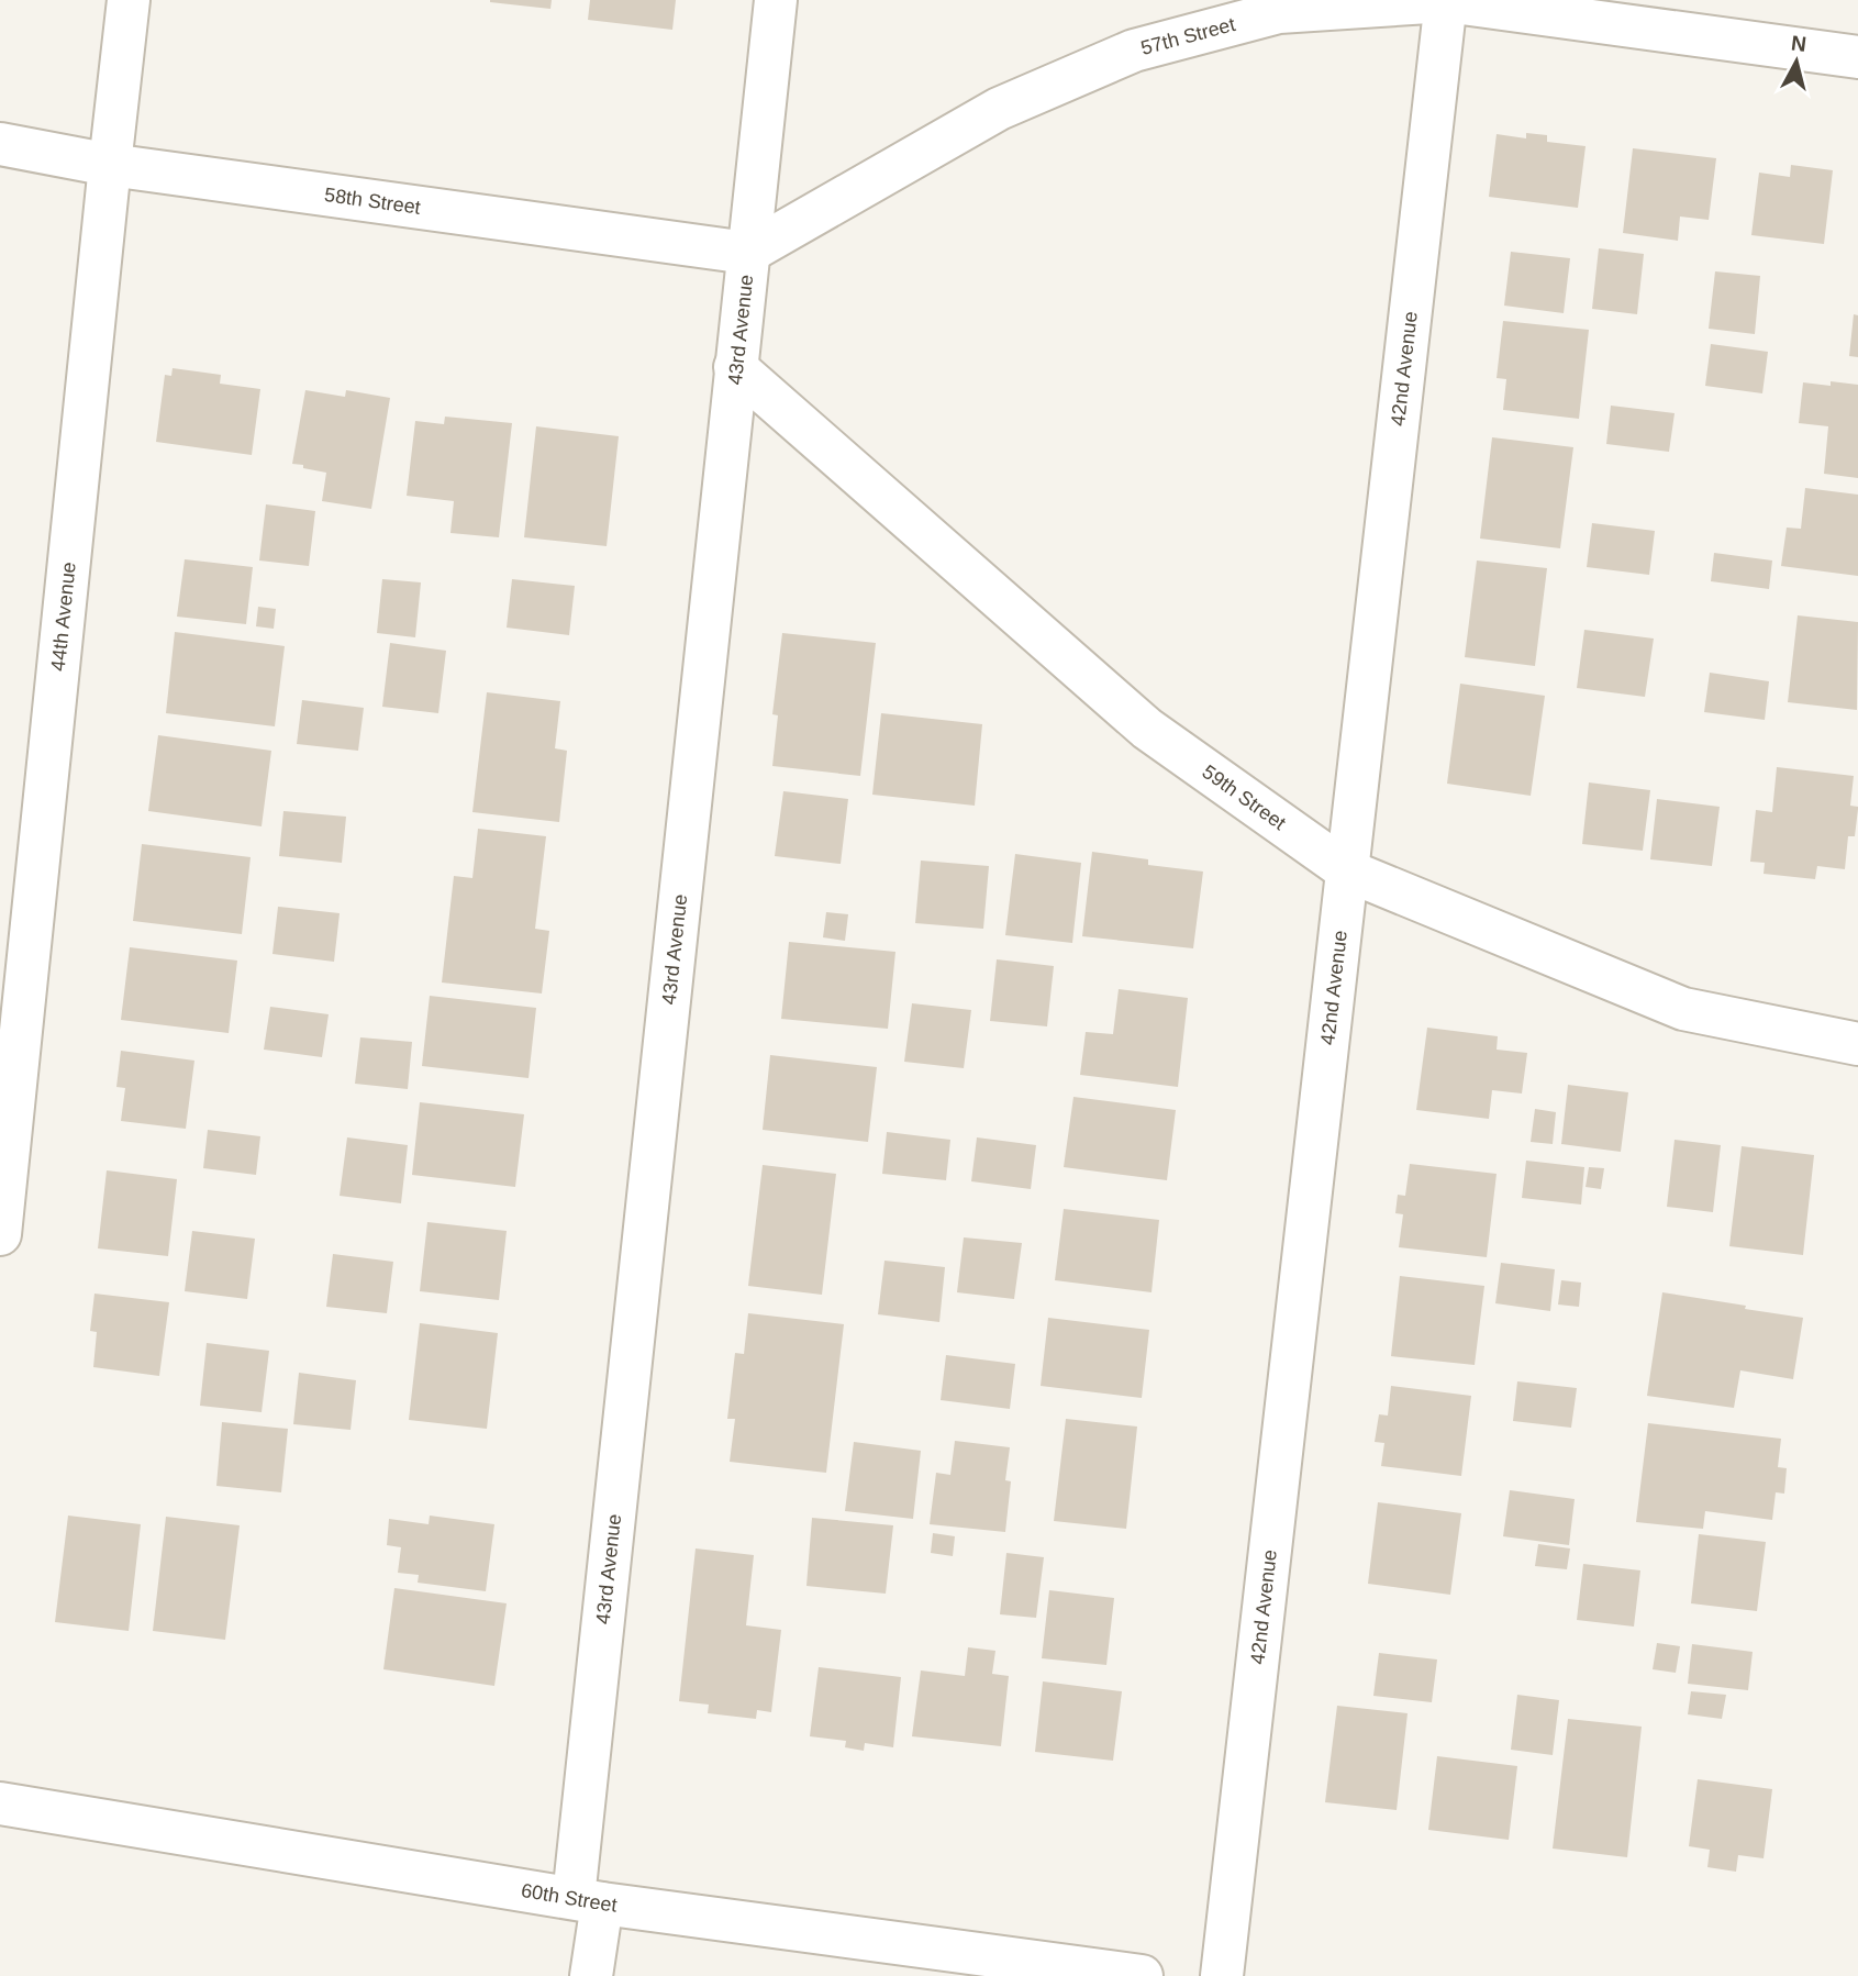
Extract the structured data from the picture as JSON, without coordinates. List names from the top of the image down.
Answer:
{
  "streets": {
    "street": [
      "57th Street",
      "58th Street",
      "43rd Avenue",
      "42nd Avenue",
      "44th Avenue",
      "59th Street",
      "60th Street"
    ]
  },
  "crossings": [
    ["57th Street", "58th Street"],
    ["57th Street", "43rd Avenue"],
    ["57th Street", "42nd Avenue"],
    ["58th Street", "43rd Avenue"],
    ["58th Street", "44th Avenue"],
    ["43rd Avenue", "59th Street"],
    ["43rd Avenue", "60th Street"],
    ["42nd Avenue", "59th Street"]
  ],
  "north": "top"
}
